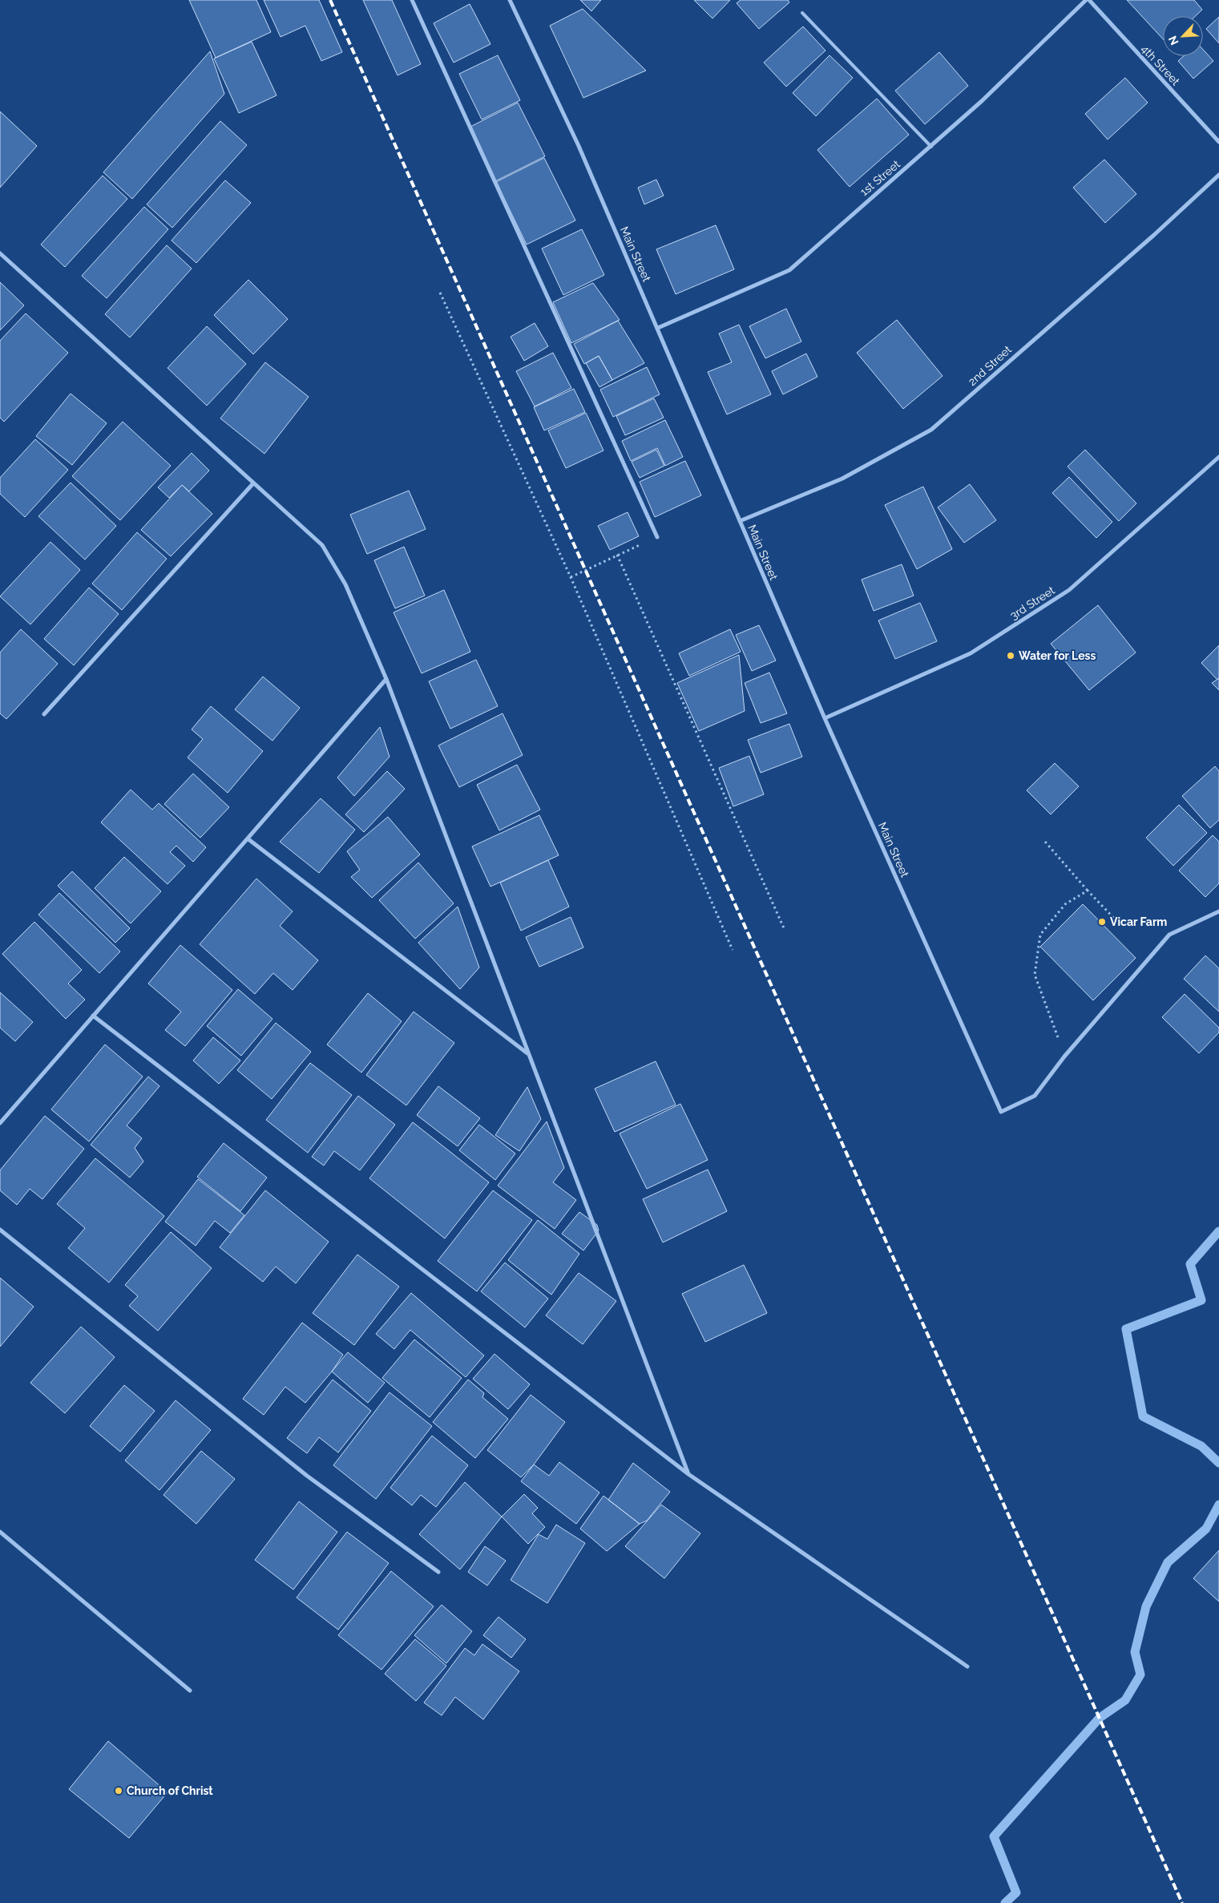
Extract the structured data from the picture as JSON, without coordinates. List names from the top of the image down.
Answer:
{
  "streets": {
    "street": [
      "4th Street",
      "1st Street",
      "Main Street",
      "2nd Street",
      "3rd Street"
    ]
  },
  "crossings": [
    ["4th Street", "1st Street"],
    ["1st Street", "Main Street"],
    ["Main Street", "2nd Street"],
    ["Main Street", "3rd Street"]
  ],
  "places": ["Water for Less", "Vicar Farm", "Church of Christ"],
  "north": "bottom left"
}
